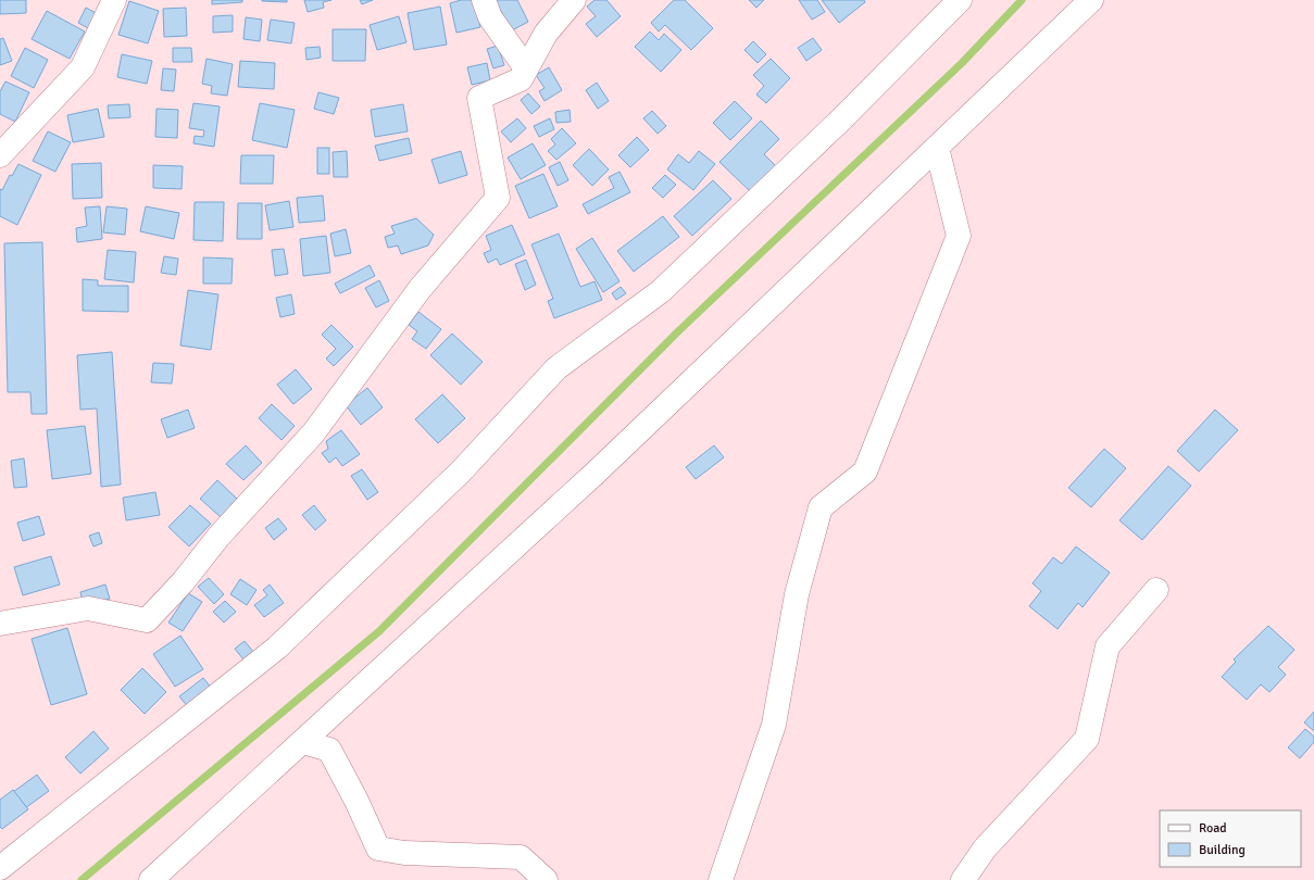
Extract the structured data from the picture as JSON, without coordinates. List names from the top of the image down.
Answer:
{
  "legend": ["Road", "Building"]
}
